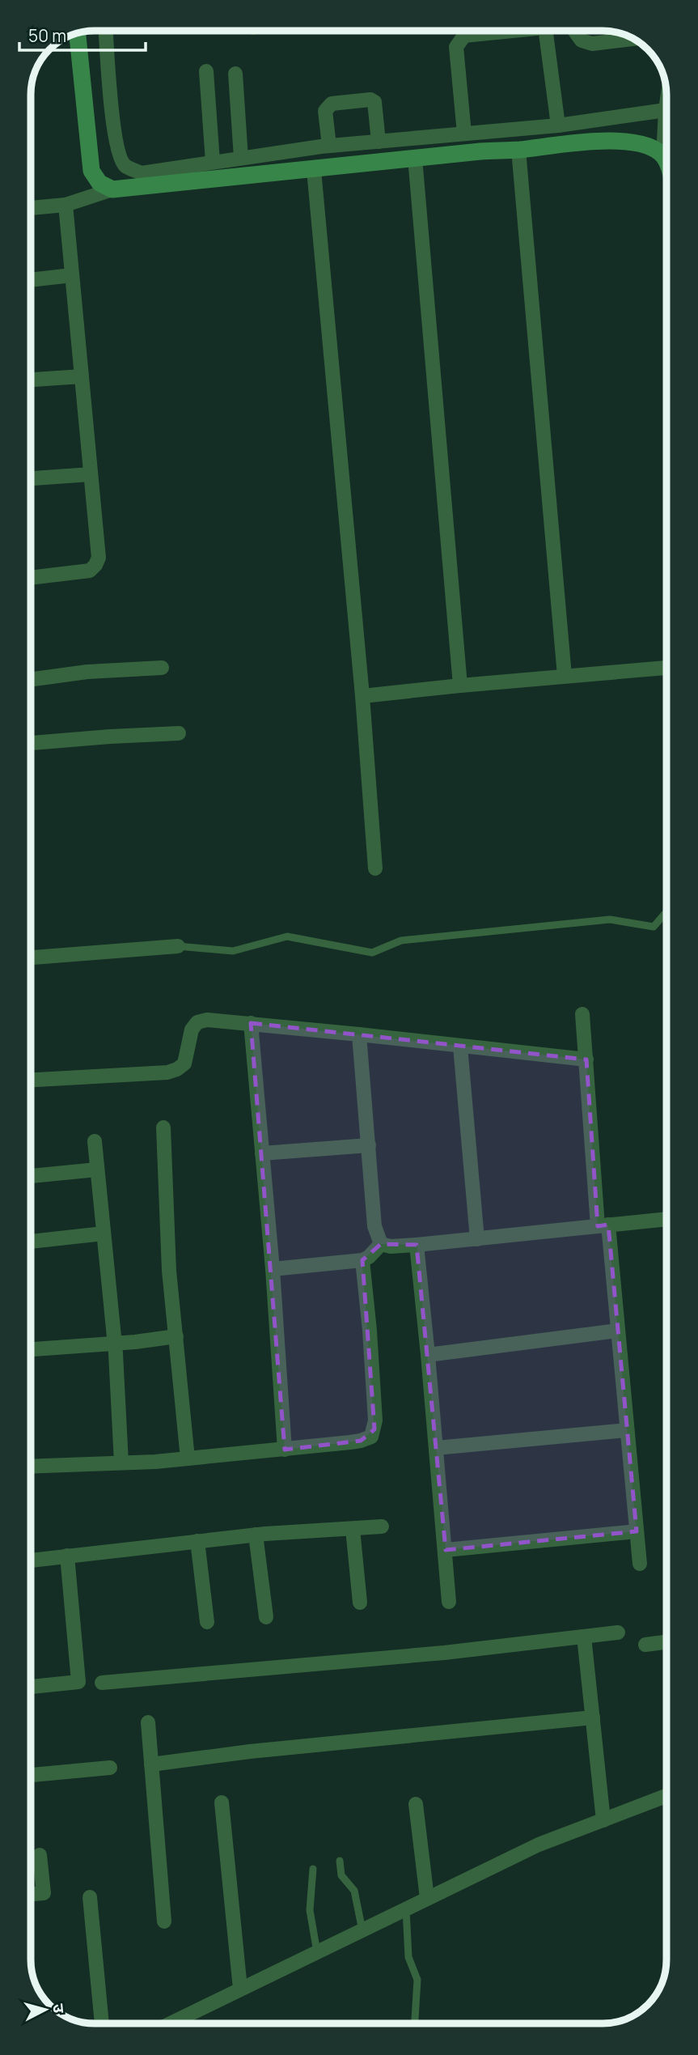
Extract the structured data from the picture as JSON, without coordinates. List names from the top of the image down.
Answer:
{
  "scale_bar": "50 m",
  "north": "right"
}
